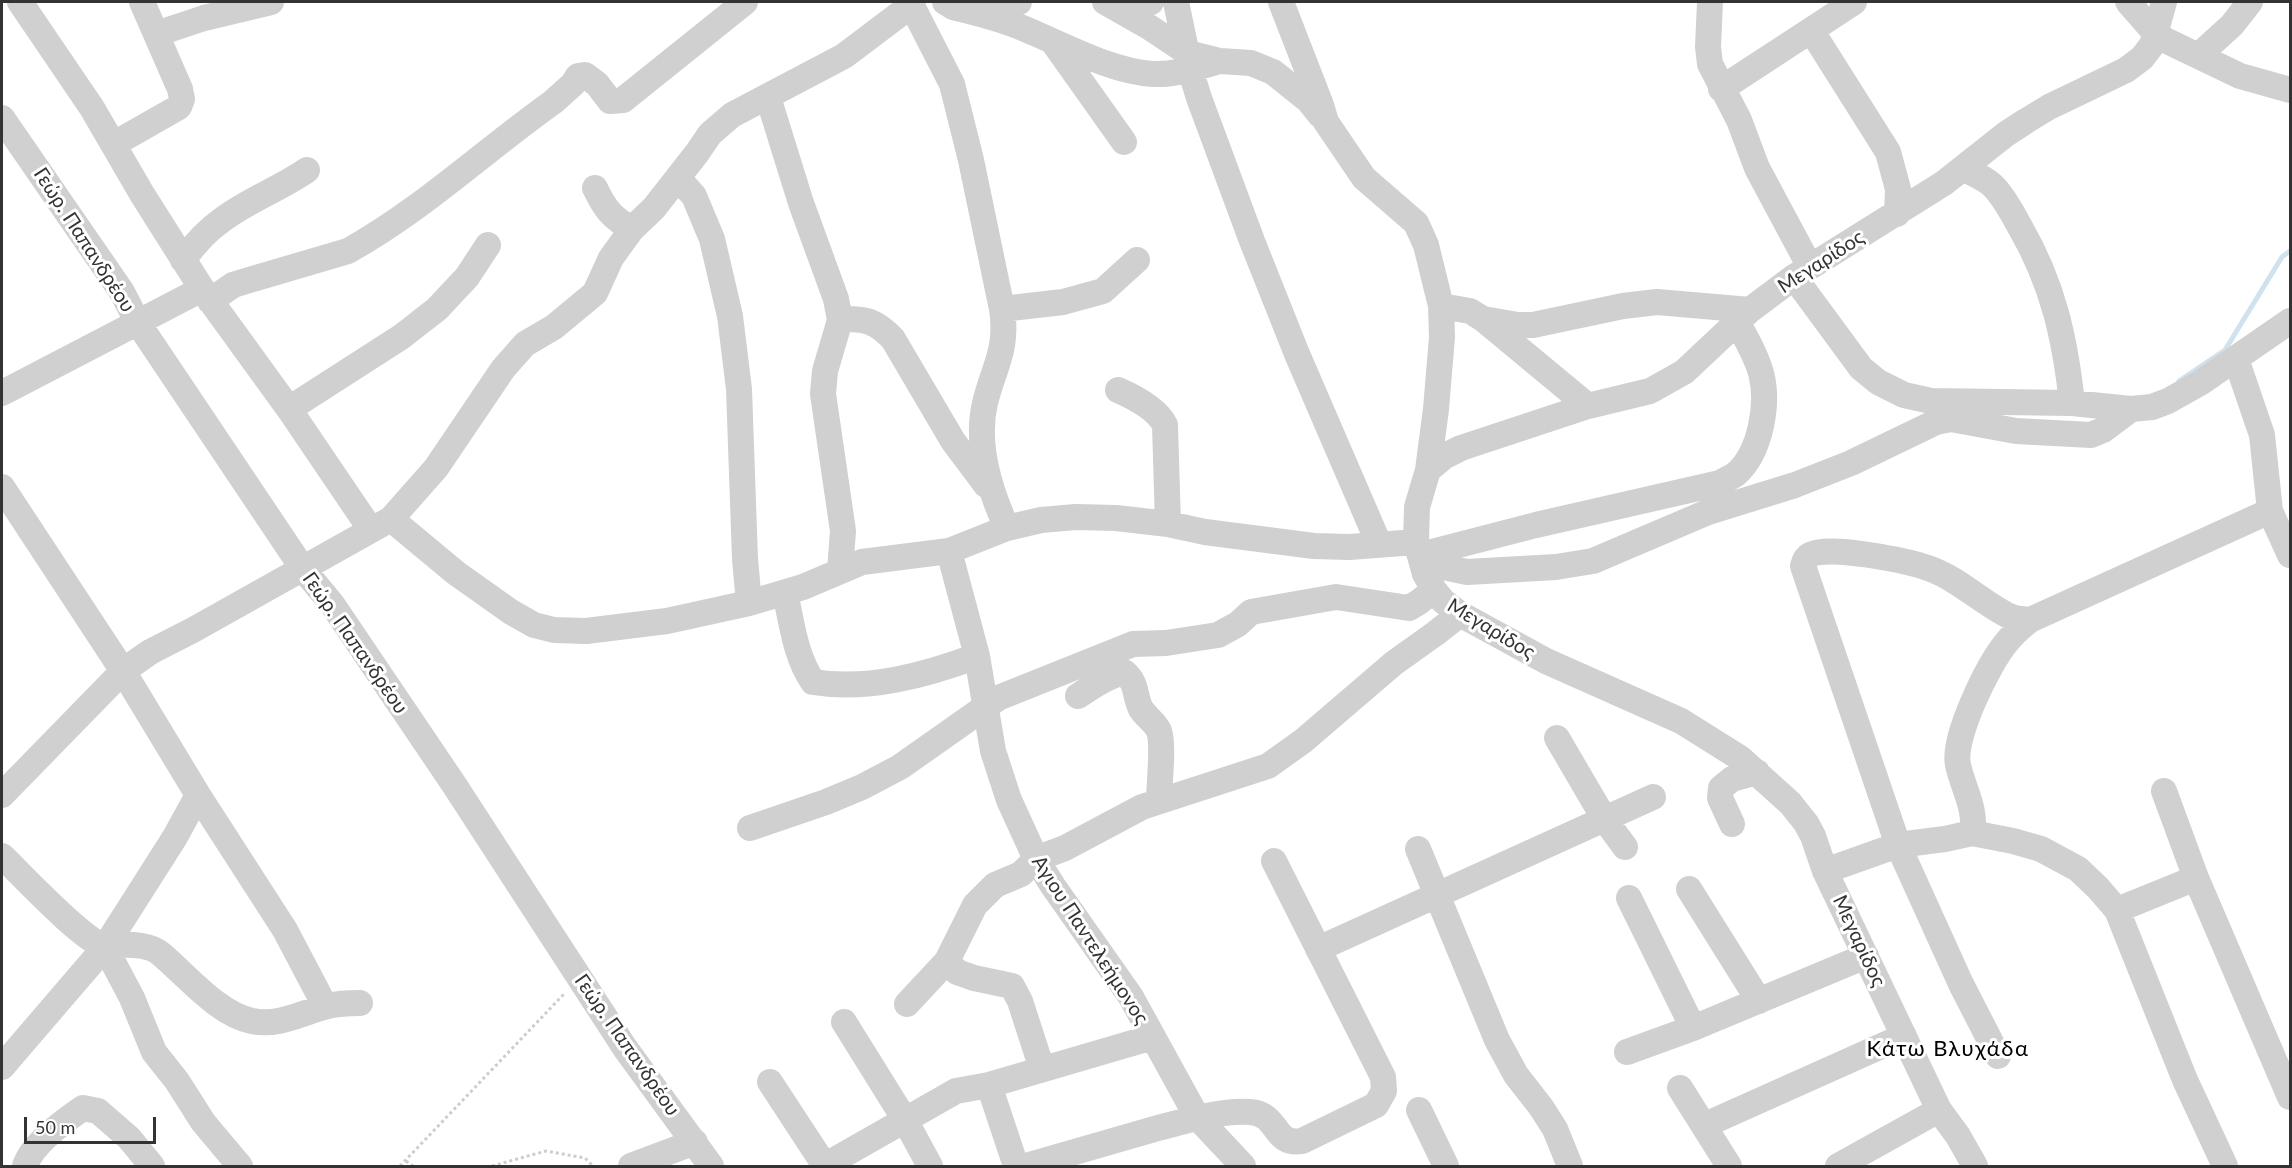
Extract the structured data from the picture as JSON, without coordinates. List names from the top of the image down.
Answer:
{
  "streets": {
    "street": ["Γεώρ. Παπανδρέου", "Μεγαρίδος", "Αγιου Παντελεήμονος"]
  },
  "districts": ["Κάτω Βλυχάδα"],
  "scale_bar": "50 m"
}
